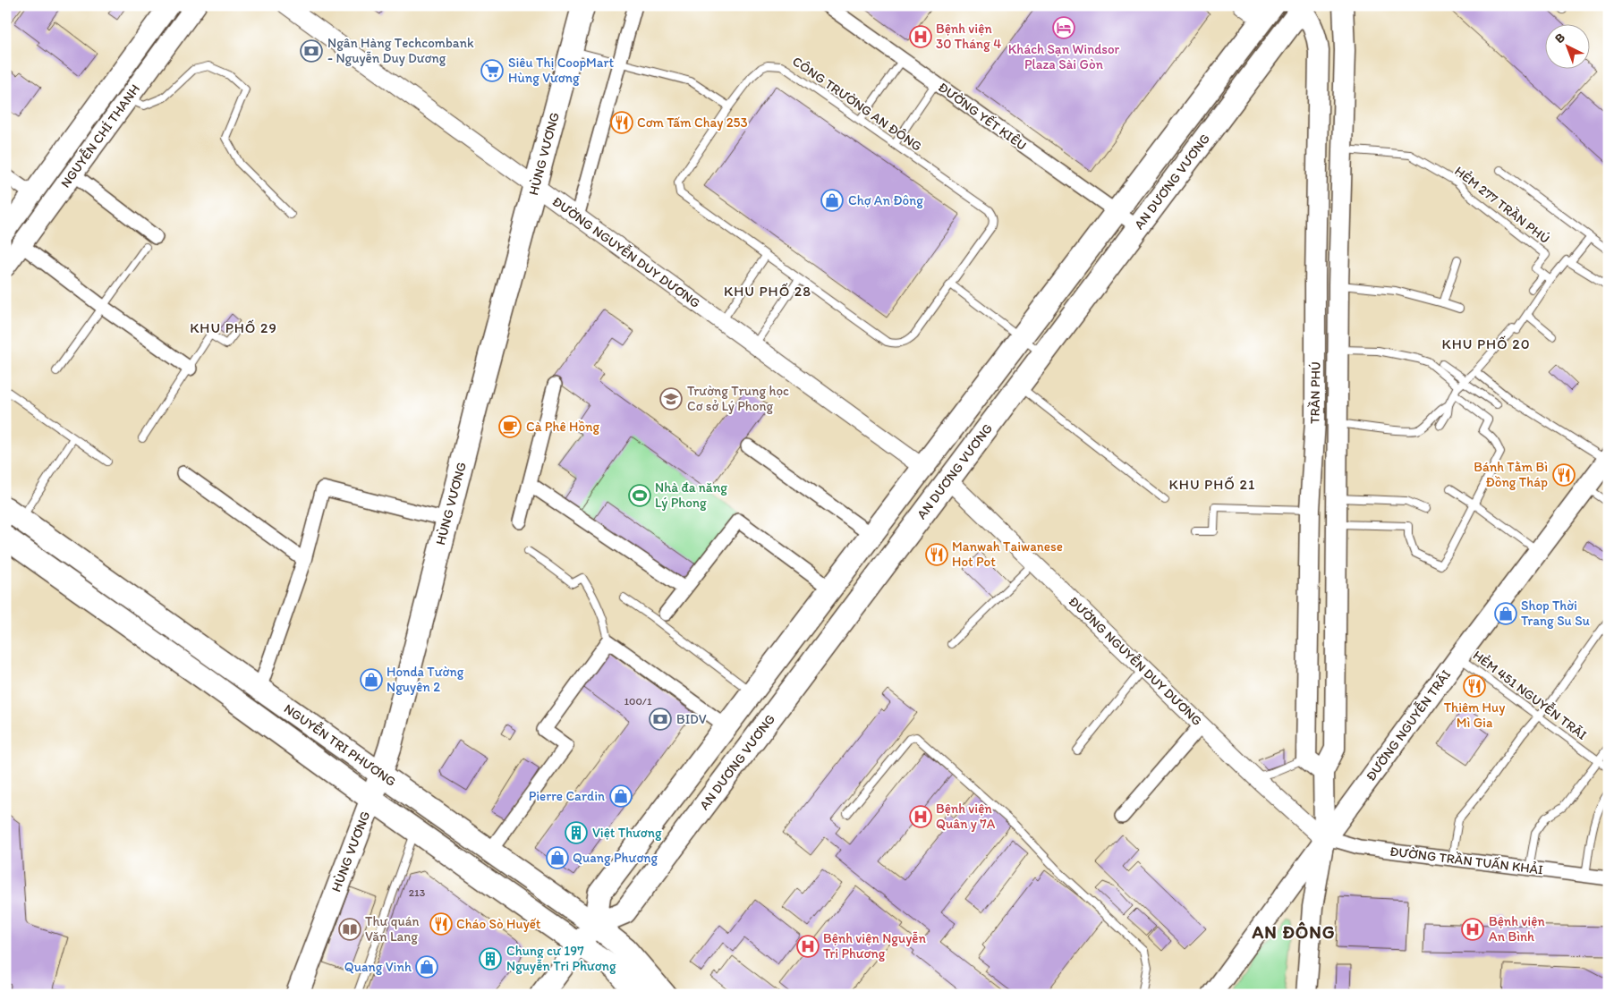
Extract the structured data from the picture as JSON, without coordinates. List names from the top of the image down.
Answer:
{
  "streets": {
    "main road": [
      "NGUYỄN CHÍ THANH",
      "HÙNG VƯƠNG",
      "AN DƯƠNG VƯƠNG",
      "TRẦN PHÚ",
      "ĐƯỜNG NGUYỄN TRÃI",
      "NGUYỄN TRI PHƯƠNG"
    ],
    "street": ["ĐƯỜNG YẾT KIÊU", "ĐƯỜNG NGUYỄN DUY DƯƠNG", "ĐƯỜNG TRẦN TUẤN KHẢI"],
    "lane": ["CÔNG TRƯỜNG AN ĐÔNG", "HẺM 277 TRẦN PHÚ", "HẺM 451 NGUYỄN TRÃI"]
  },
  "crossings": [
    ["ĐƯỜNG YẾT KIÊU", "AN DƯƠNG VƯƠNG"],
    ["HÙNG VƯƠNG", "ĐƯỜNG NGUYỄN DUY DƯƠNG"],
    ["HÙNG VƯƠNG", "NGUYỄN TRI PHƯƠNG"],
    ["AN DƯƠNG VƯƠNG", "ĐƯỜNG NGUYỄN DUY DƯƠNG"],
    ["AN DƯƠNG VƯƠNG", "TRẦN PHÚ"],
    ["AN DƯƠNG VƯƠNG", "NGUYỄN TRI PHƯƠNG"],
    ["HẺM 277 TRẦN PHÚ", "TRẦN PHÚ"],
    ["ĐƯỜNG NGUYỄN DUY DƯƠNG", "TRẦN PHÚ"],
    ["ĐƯỜNG NGUYỄN DUY DƯƠNG", "ĐƯỜNG NGUYỄN TRÃI"],
    ["ĐƯỜNG NGUYỄN DUY DƯƠNG", "ĐƯỜNG TRẦN TUẤN KHẢI"],
    ["TRẦN PHÚ", "ĐƯỜNG NGUYỄN TRÃI"],
    ["TRẦN PHÚ", "ĐƯỜNG TRẦN TUẤN KHẢI"],
    ["HẺM 451 NGUYỄN TRÃI", "ĐƯỜNG NGUYỄN TRÃI"],
    ["ĐƯỜNG NGUYỄN TRÃI", "ĐƯỜNG TRẦN TUẤN KHẢI"]
  ],
  "districts": [
    "KHU PHỐ 28",
    "KHU PHỐ 29",
    "KHU PHỐ 20",
    "KHU PHỐ 21",
    "AN ĐÔNG"
  ],
  "places": {
    "hotel": ["Khách Sạn Windsor Plaza Sài Gòn"],
    "hospital": [
      "Bệnh viện 30 Tháng 4",
      "Bệnh viện Quân y 7A",
      "Bệnh viện An Bình",
      "Bệnh viện Nguyễn Tri Phương"
    ],
    "bank": ["Ngân Hàng Techcombank - Nguyễn Duy Dương", "BIDV"],
    "supermarket": ["Siêu Thị CoopMart Hùng Vương"],
    "restaurant": [
      "Cơm Tấm Chay 253",
      "Bánh Tằm Bì Đồng Tháp",
      "Manwah Taiwanese Hot Pot",
      "Thiêm Huy Mì Gia",
      "Cháo Sò Huyết"
    ],
    "shop": [
      "Chợ An Đông",
      "Shop Thời Trang Su Su",
      "Honda Tường Nguyên 2",
      "Pierre Cardin",
      "Quang Phương",
      "Quang Vinh"
    ],
    "school or university": ["Trường Trung học Cơ sở Lý Phong"],
    "cafe": ["Cà Phê Hồng"],
    "sports": ["Nhà đa năng Lý Phong"],
    "building": ["Việt Thương", "Chung cư 197 Nguyễn Tri Phương"],
    "library": ["Thư quán Văn Lang"]
  },
  "house_numbers": ["100/1", "213"],
  "north": "top left"
}
